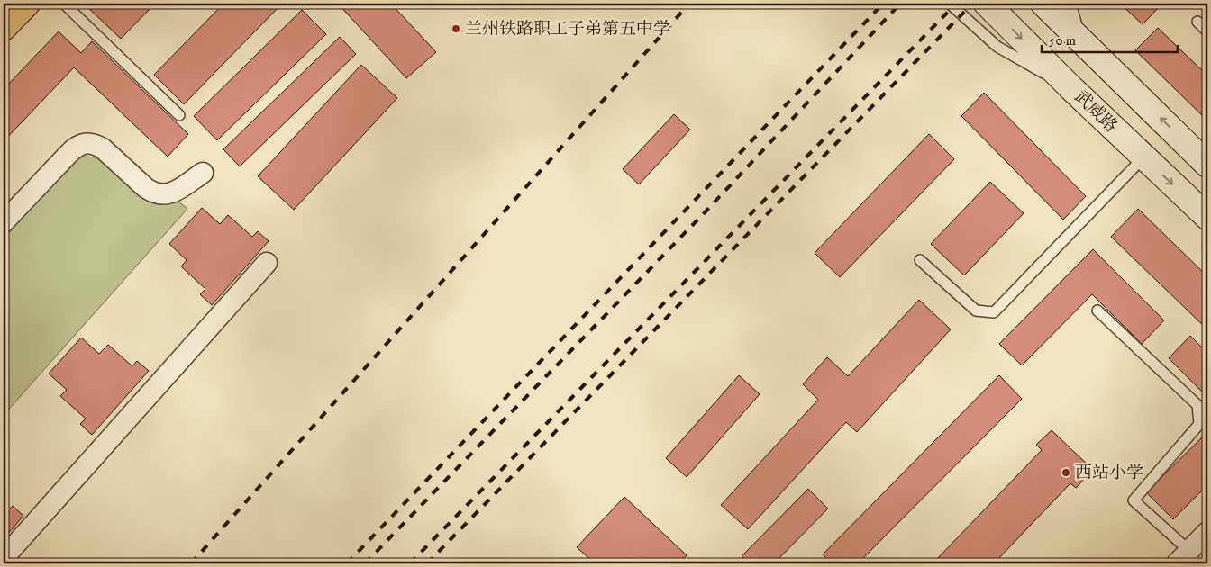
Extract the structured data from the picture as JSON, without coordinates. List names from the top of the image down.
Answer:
{
  "streets": {
    "main road": ["武威路"]
  },
  "places": ["兰州铁路职工子弟第五中学", "西站小学"],
  "scale_bar": "50 m"
}
